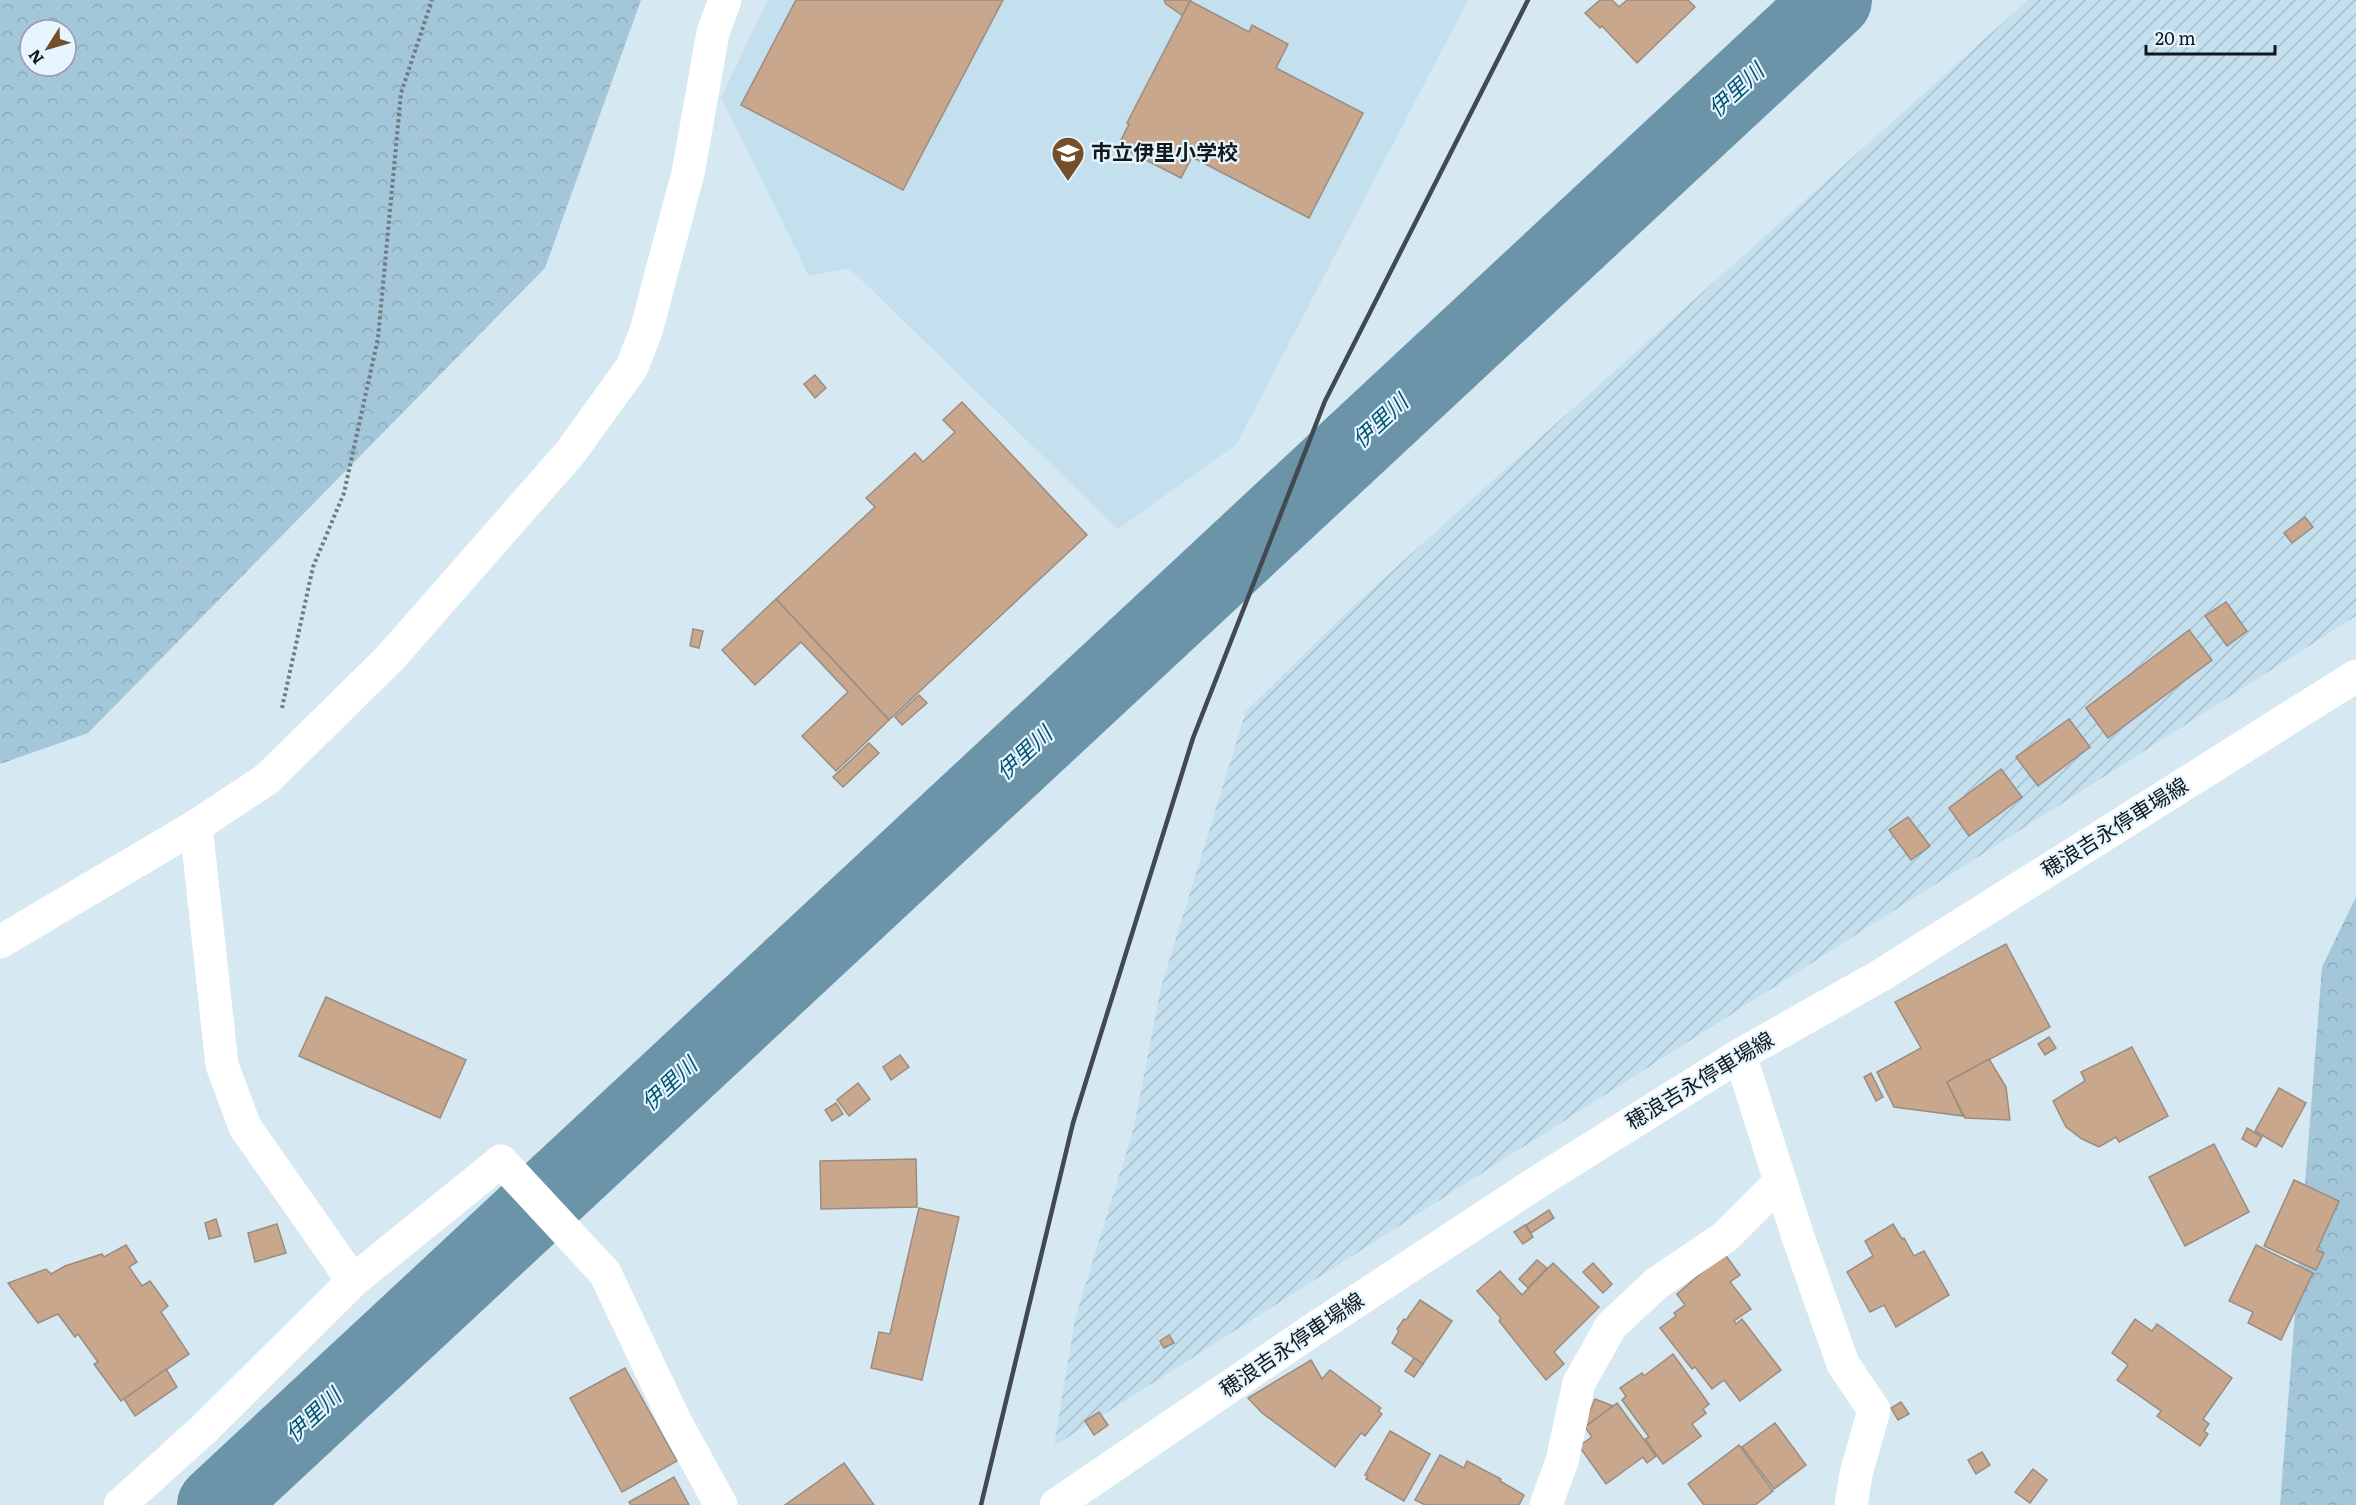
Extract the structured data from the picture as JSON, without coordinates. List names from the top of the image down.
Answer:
{
  "streets": {
    "street": ["穂浪吉永停車場線"]
  },
  "water": ["伊里川"],
  "places": {
    "school or university": ["市立伊里小学校"]
  },
  "scale_bar": "20 m",
  "north": "bottom left"
}
